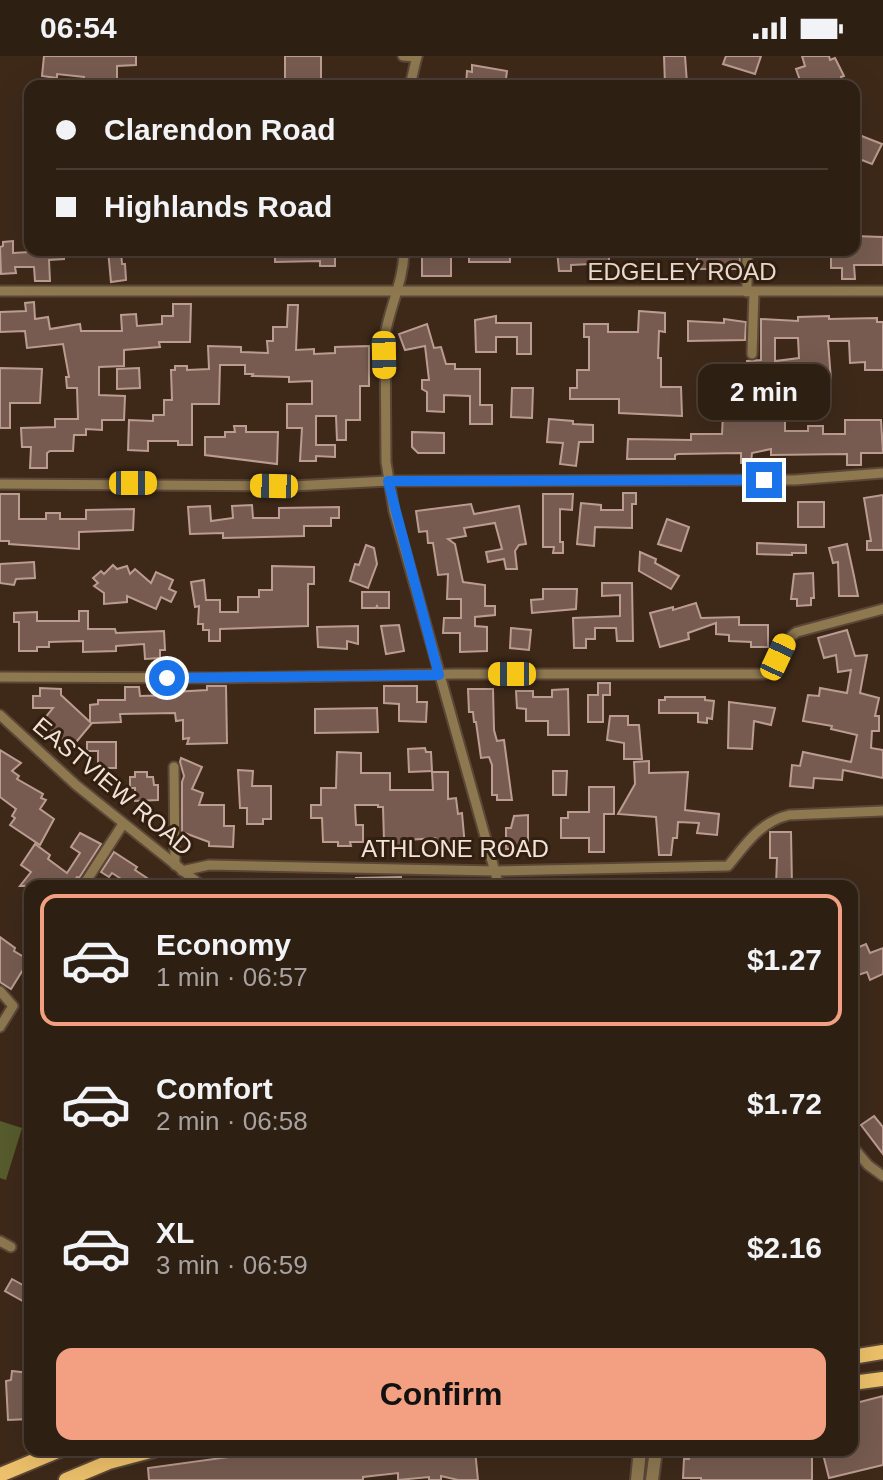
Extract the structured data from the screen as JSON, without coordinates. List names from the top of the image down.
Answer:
{
  "streets": {
    "street": ["EDGELEY ROAD", "EASTVIEW ROAD", "ATHLONE ROAD"]
  },
  "crossings": [
    ["EASTVIEW ROAD", "ATHLONE ROAD"]
  ],
  "page": {
    "status": "06:54",
    "banner": ["Clarendon Road", "Highlands Road"],
    "bubble": "2 min",
    "list": [
      {
        "name": "Economy",
        "note": "1 min · 06:57",
        "value": "$1.27"
      },
      {
        "name": "Comfort",
        "note": "2 min · 06:58",
        "value": "$1.72"
      },
      {
        "name": "XL",
        "note": "3 min · 06:59",
        "value": "$2.16"
      }
    ],
    "buttons": "Confirm"
  }
}
